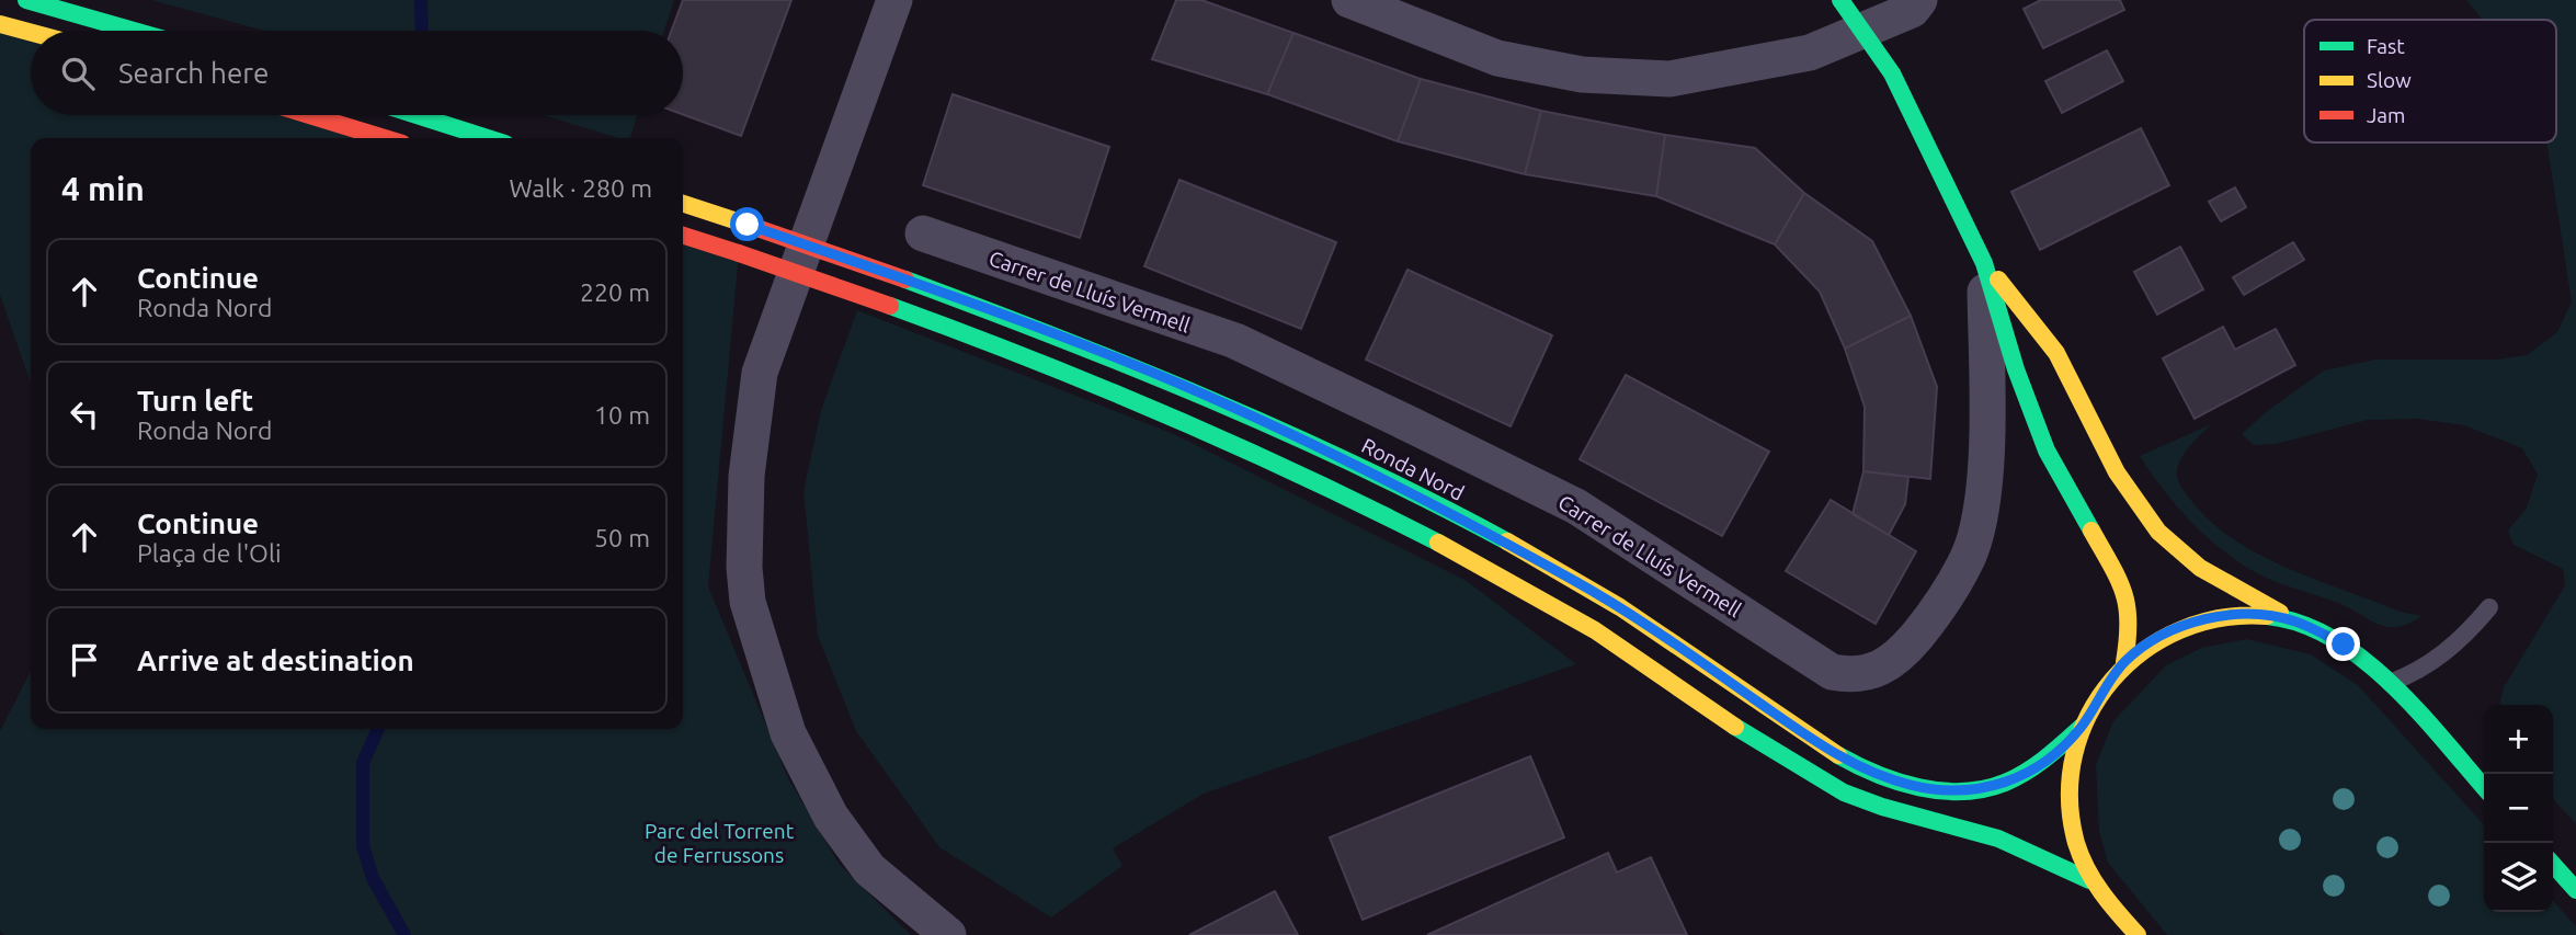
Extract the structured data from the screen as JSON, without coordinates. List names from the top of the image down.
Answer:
{
  "streets": {
    "main road": ["Ronda Nord"],
    "street": ["Carrer de Lluís Vermell"]
  },
  "parks": ["Parc del Torrent de Ferrussons"],
  "legend": ["Fast", "Slow", "Jam"],
  "page": {
    "search": "Search here",
    "heading": ["4 min", "Walk · 280 m"],
    "list": [
      ["Continue", "Ronda Nord", "220 m"],
      ["Turn left", "Ronda Nord", "10 m"],
      ["Continue", "Plaça de l'Oli", "50 m"],
      "Arrive at destination"
    ],
    "map_buttons": ["+", "−"]
  }
}
